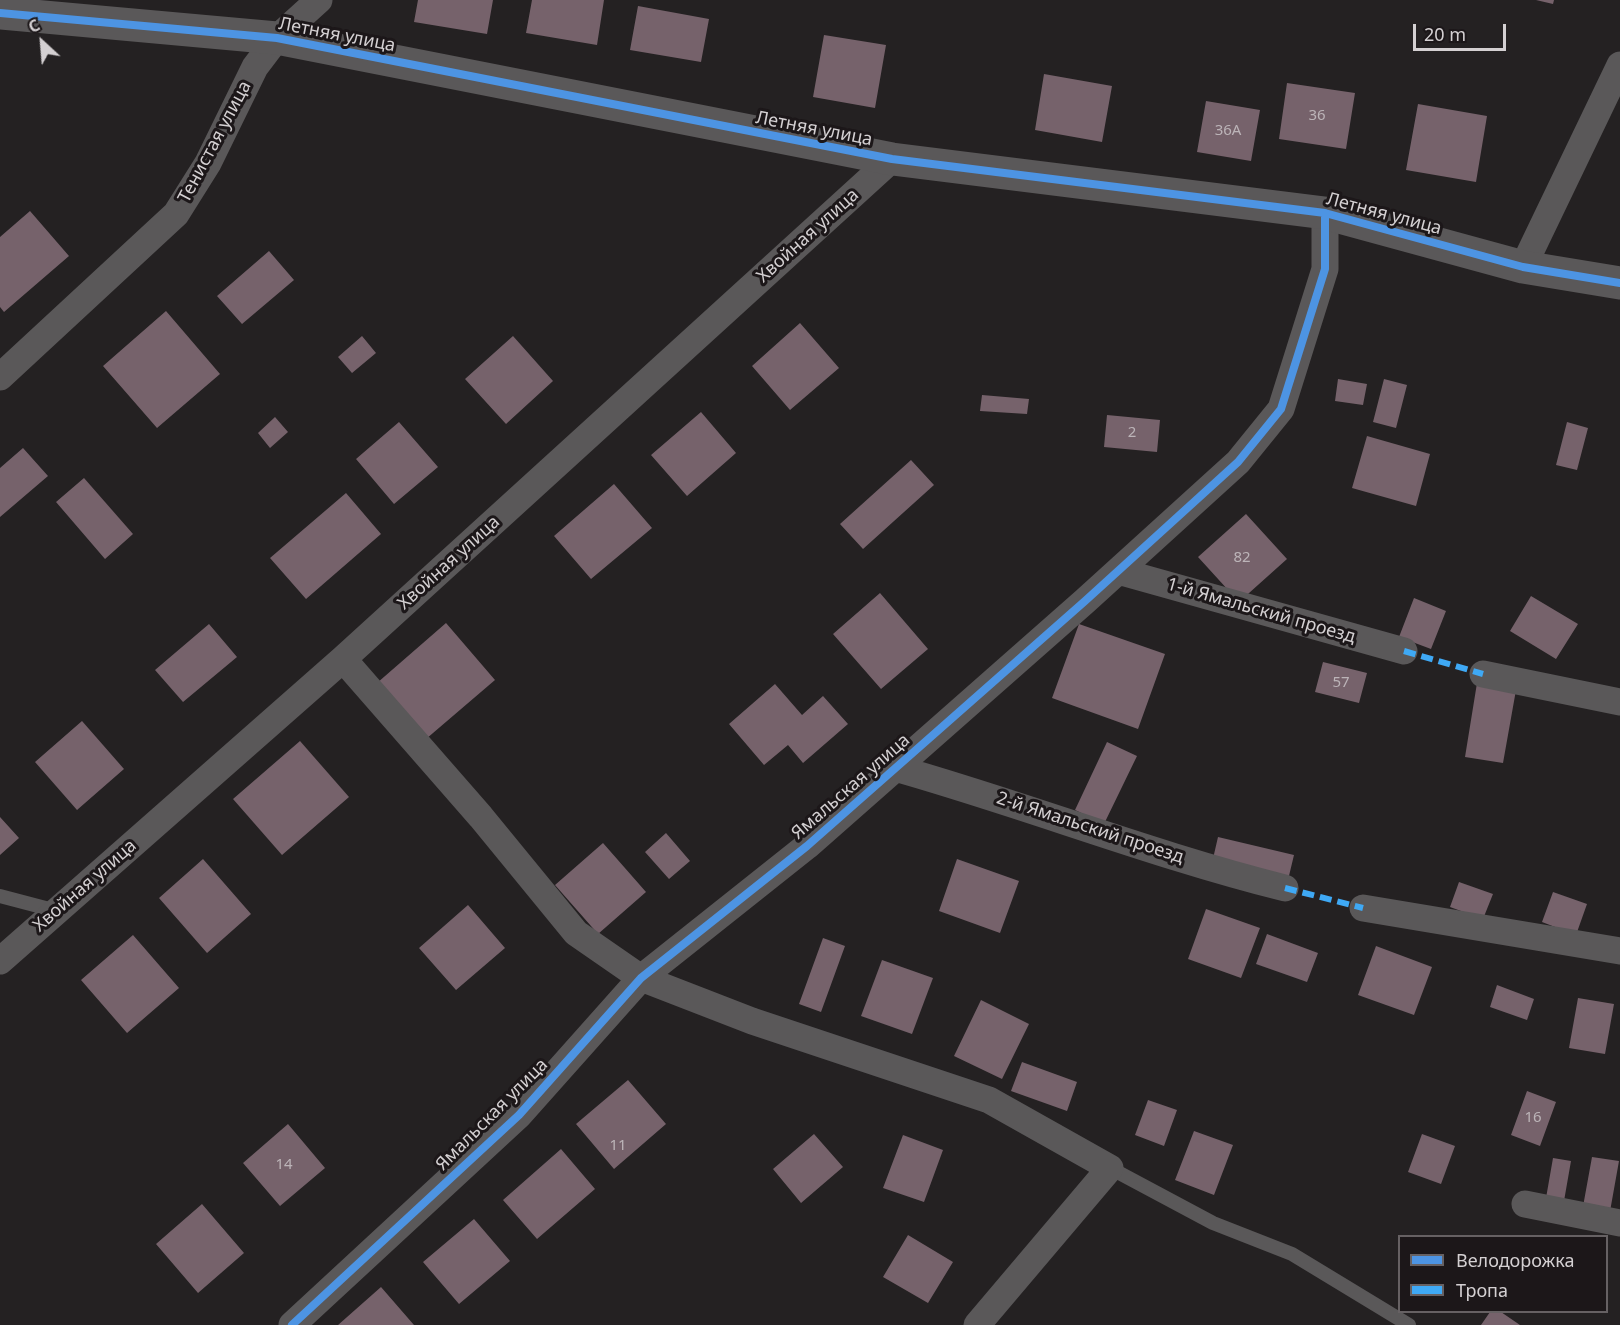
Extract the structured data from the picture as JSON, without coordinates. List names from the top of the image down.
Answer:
{
  "streets": {
    "street": [
      "Летняя улица",
      "Тенистая улица",
      "Хвойная улица",
      "1-й Ямальский проезд",
      "Ямальская улица",
      "2-й Ямальский проезд"
    ]
  },
  "crossings": [
    ["Летняя улица", "Тенистая улица"],
    ["Летняя улица", "Хвойная улица"],
    ["Летняя улица", "Ямальская улица"],
    ["1-й Ямальский проезд", "Ямальская улица"],
    ["Ямальская улица", "2-й Ямальский проезд"]
  ],
  "house_numbers": [
    "36",
    "36А",
    "2",
    "82",
    "57",
    "16",
    "11",
    "14"
  ],
  "legend": ["Велодорожка", "Тропа"],
  "scale_bar": "20 m",
  "north": "top left"
}
